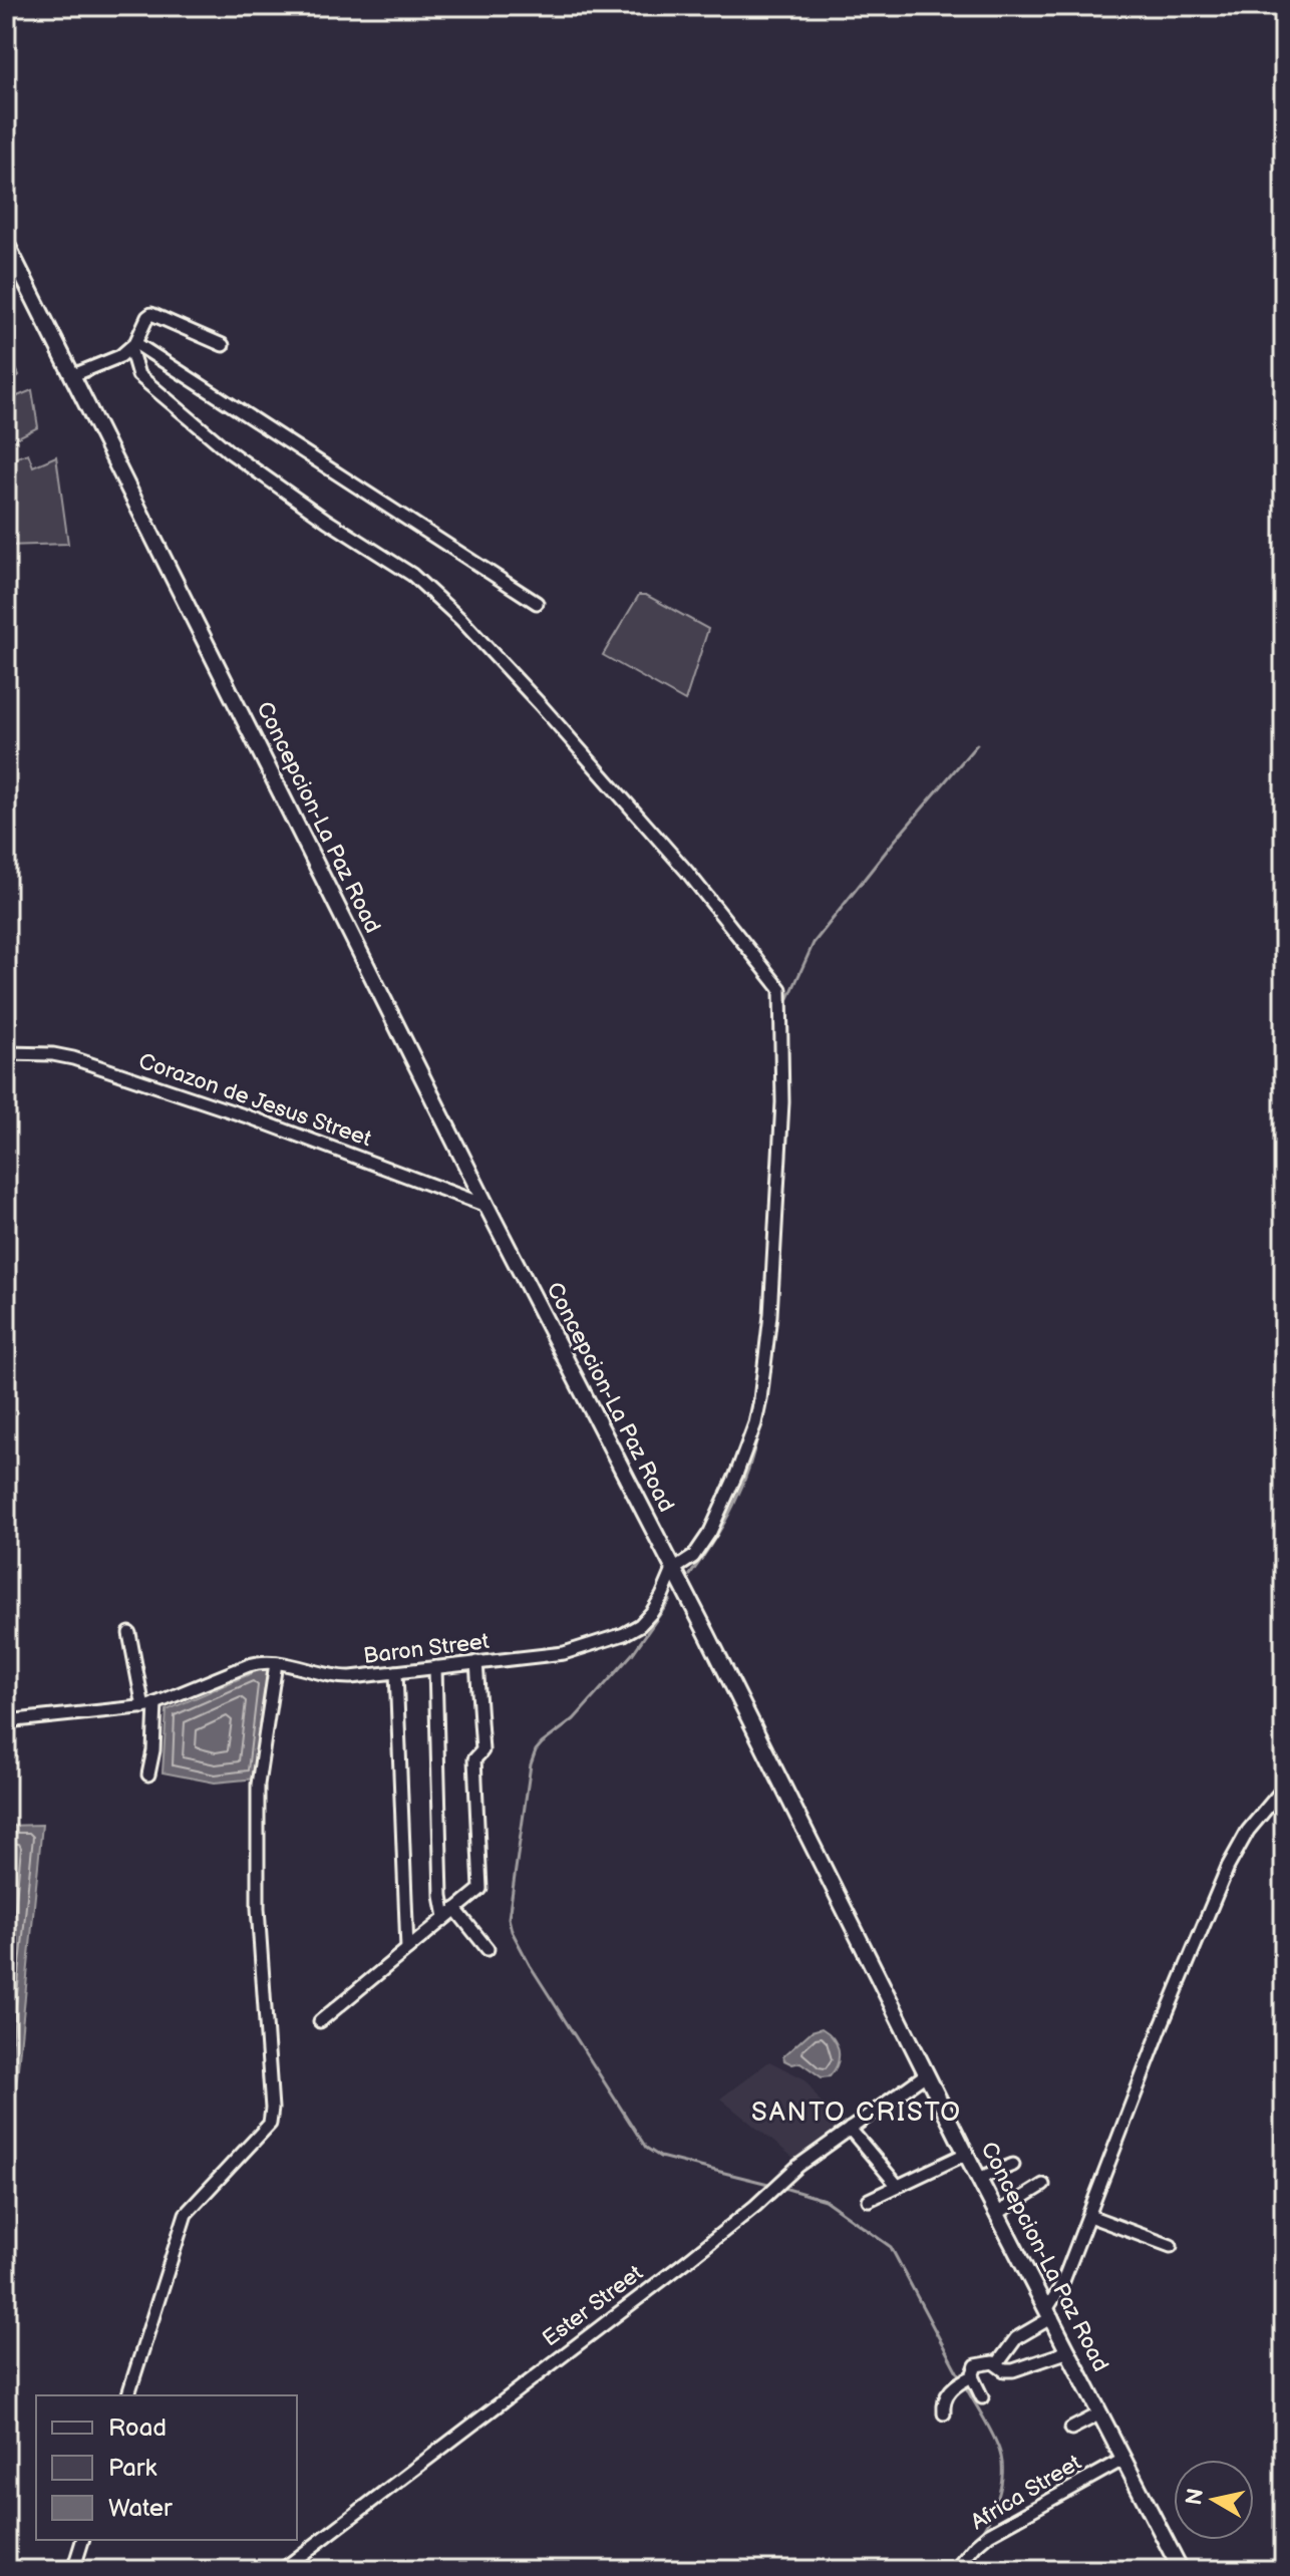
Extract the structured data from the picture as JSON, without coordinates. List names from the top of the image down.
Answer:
{
  "streets": {
    "main road": ["Concepcion-La Paz Road"],
    "street": [
      "Corazon de Jesus Street",
      "Baron Street",
      "Ester Street",
      "Africa Street"
    ]
  },
  "crossings": [
    ["Concepcion-La Paz Road", "Corazon de Jesus Street"],
    ["Concepcion-La Paz Road", "Baron Street"],
    ["Concepcion-La Paz Road", "Ester Street"],
    ["Concepcion-La Paz Road", "Africa Street"]
  ],
  "districts": ["SANTO CRISTO"],
  "legend": ["Road", "Park", "Water"],
  "north": "left"
}
